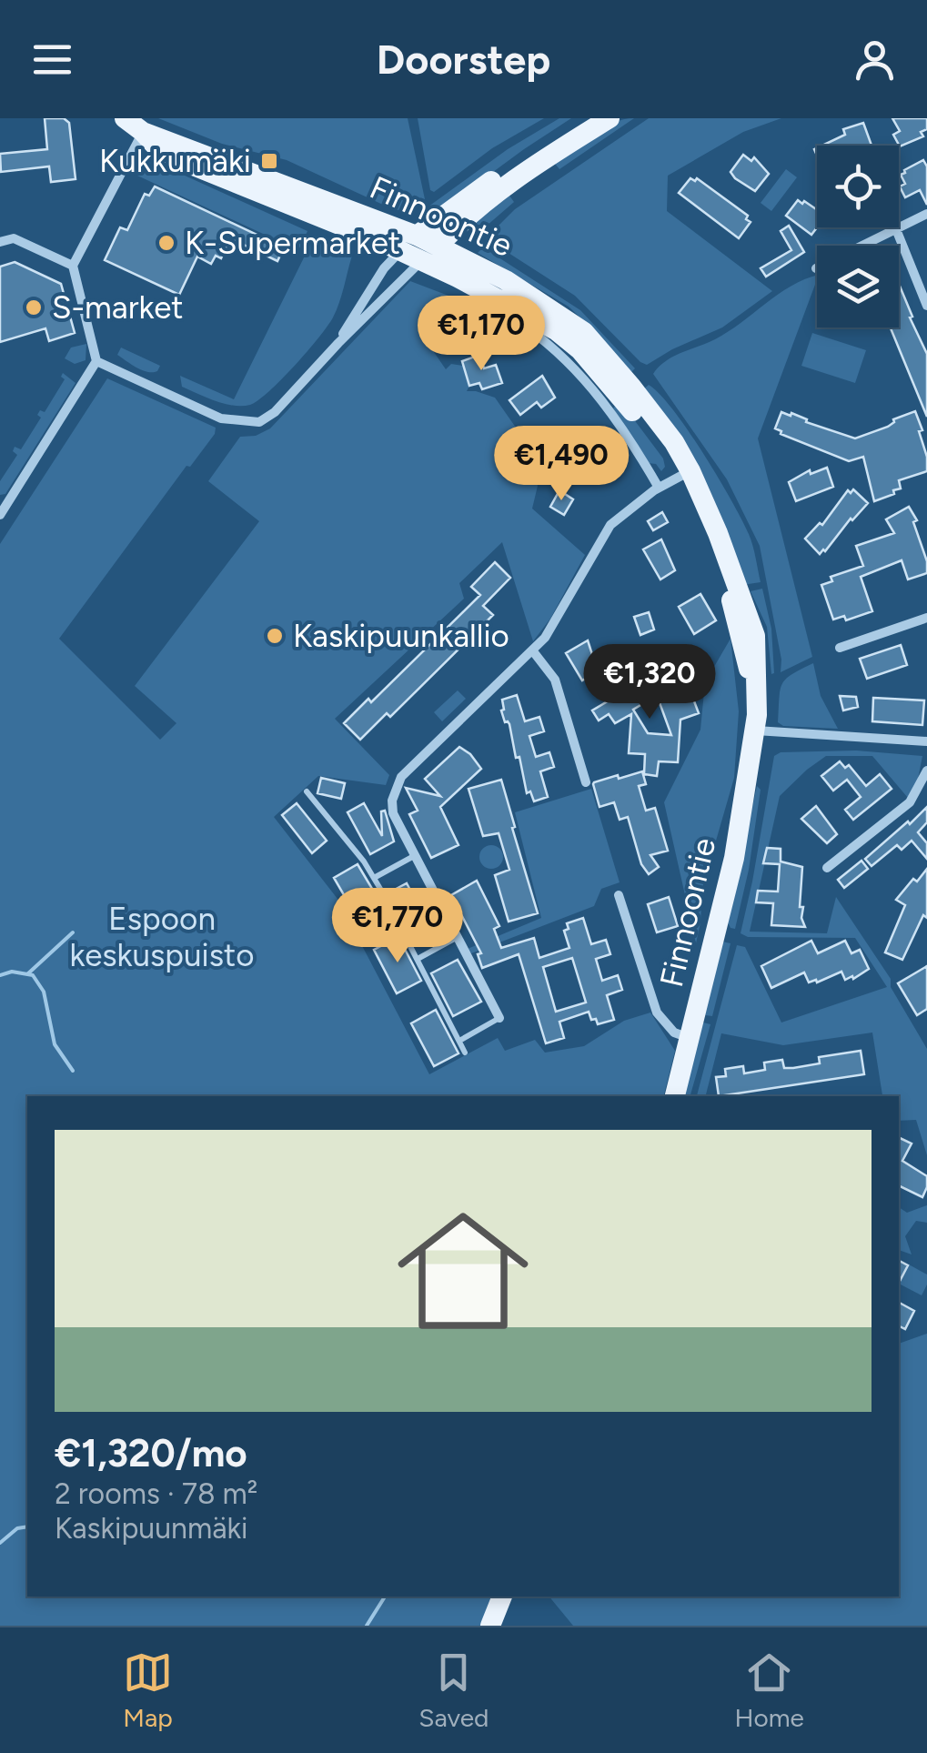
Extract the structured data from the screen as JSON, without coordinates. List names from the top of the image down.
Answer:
{
  "streets": {
    "main road": ["Finnoontie"]
  },
  "parks": ["Espoon keskuspuisto"],
  "places": {
    "transit": ["Kukkumäki"],
    "other": ["K-Supermarket", "S-market", "Kaskipuunkallio"]
  },
  "page": {
    "header": "Doorstep",
    "price": [
      "€1,170",
      "€1,490",
      "€1,320",
      "€1,770"
    ],
    "list": [
      {
        "name": "€1,320/mo",
        "note": "2 rooms · 78 m² · Kaskipuunmäki"
      }
    ],
    "tabs": ["Map", "Saved", "Home"]
  }
}
